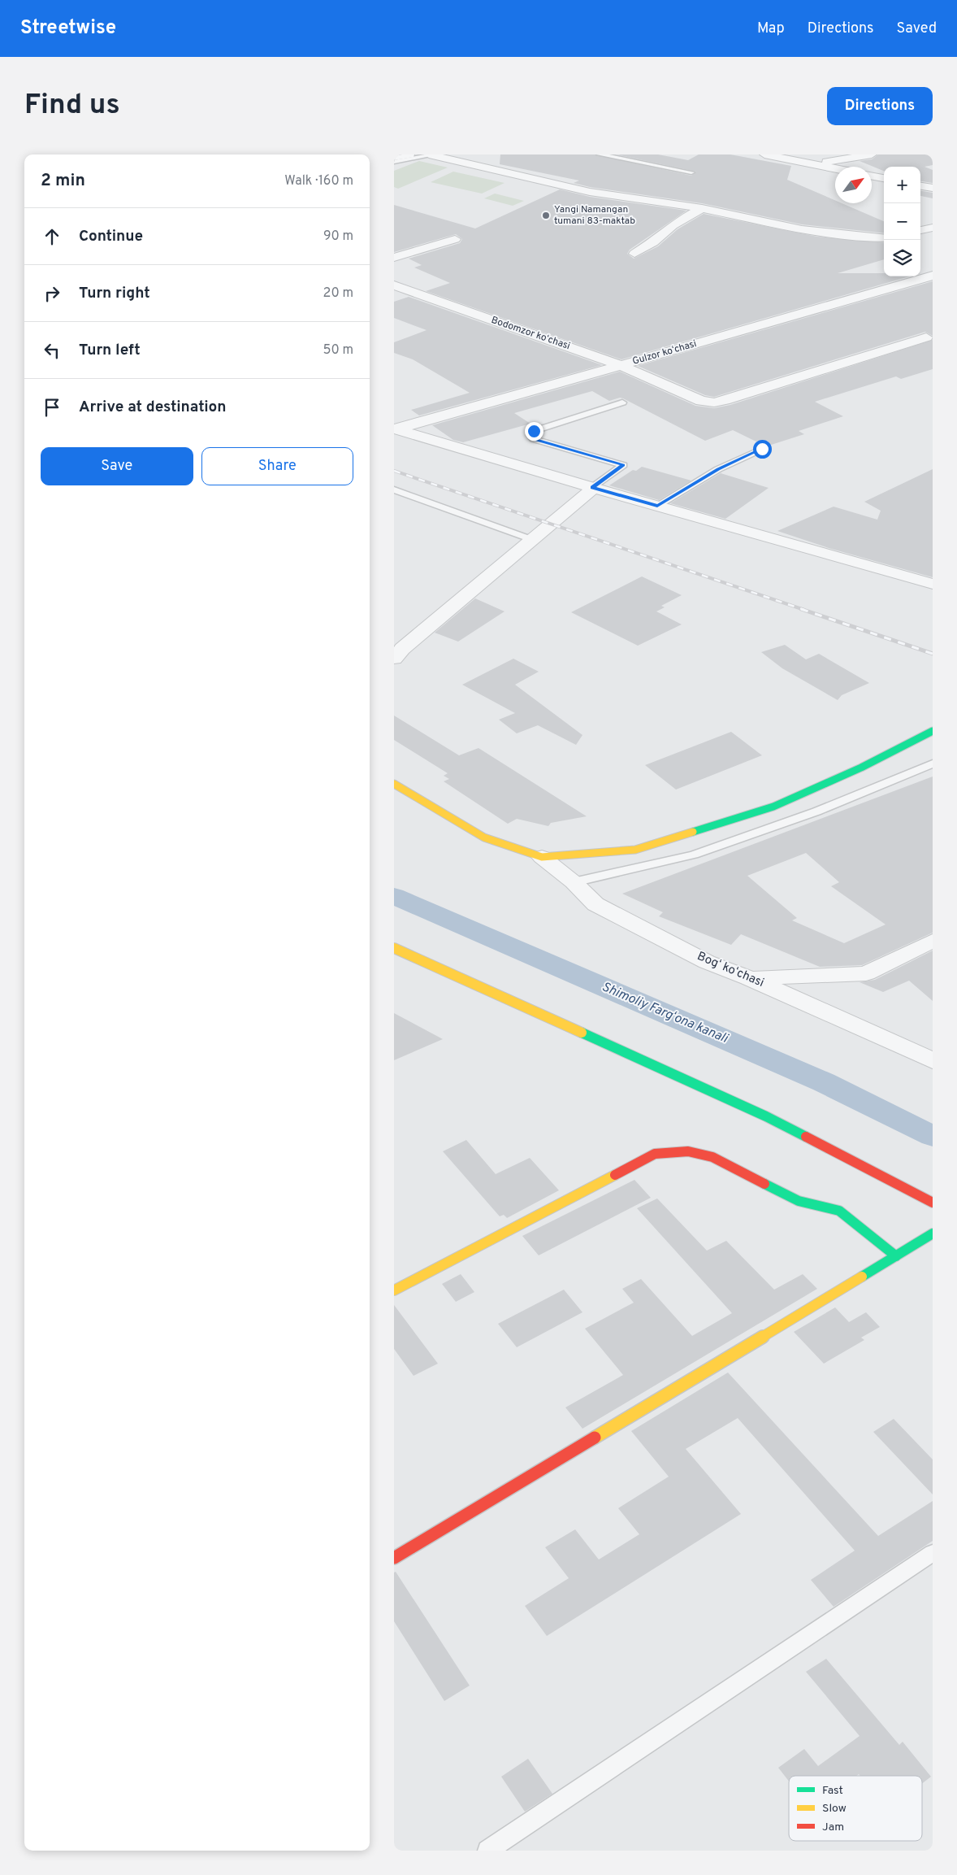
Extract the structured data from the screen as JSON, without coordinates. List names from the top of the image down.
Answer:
{
  "streets": {
    "street": ["Bodomzor koʻchasi", "Gulzor koʻchasi", "Bogʻ koʻchasi"]
  },
  "crossings": [
    ["Bodomzor koʻchasi", "Gulzor koʻchasi"]
  ],
  "water": ["Shimoliy Fargʻona kanali"],
  "places": ["Yangi Namangan tumani 83-maktab"],
  "legend": ["Fast", "Slow", "Jam"],
  "north": "top right",
  "page": {
    "header": "Streetwise",
    "nav": ["Map", "Directions", "Saved"],
    "buttons": [
      "Directions",
      ["Save", "Share"]
    ],
    "title": "Find us",
    "heading": ["2 min", "Walk · 160 m"],
    "map_buttons": ["+", "−"],
    "list": [
      ["Continue", "90 m"],
      ["Turn right", "20 m"],
      ["Turn left", "50 m"],
      "Arrive at destination"
    ]
  }
}
